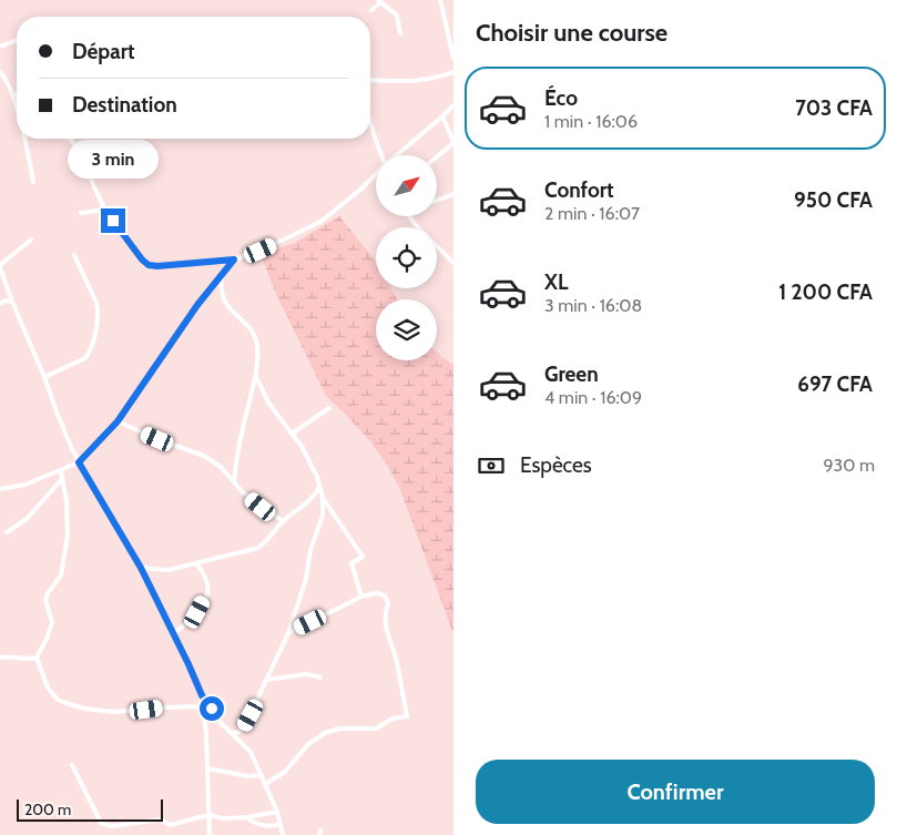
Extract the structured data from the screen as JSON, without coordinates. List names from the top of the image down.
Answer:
{
  "scale_bar": "200 m",
  "north": "top right",
  "page": {
    "heading": "Choisir une course",
    "banner": ["Départ", "Destination"],
    "list": [
      {
        "name": "Éco",
        "note": "1 min · 16:06",
        "value": "703 CFA"
      },
      {
        "name": "Confort",
        "note": "2 min · 16:07",
        "value": "950 CFA"
      },
      {
        "name": "XL",
        "note": "3 min · 16:08",
        "value": "1 200 CFA"
      },
      {
        "name": "Green",
        "note": "4 min · 16:09",
        "value": "697 CFA"
      }
    ],
    "bubble": "3 min",
    "pay": ["Espèces", "930 m"],
    "buttons": "Confirmer",
    "scale": "200 m"
  }
}
